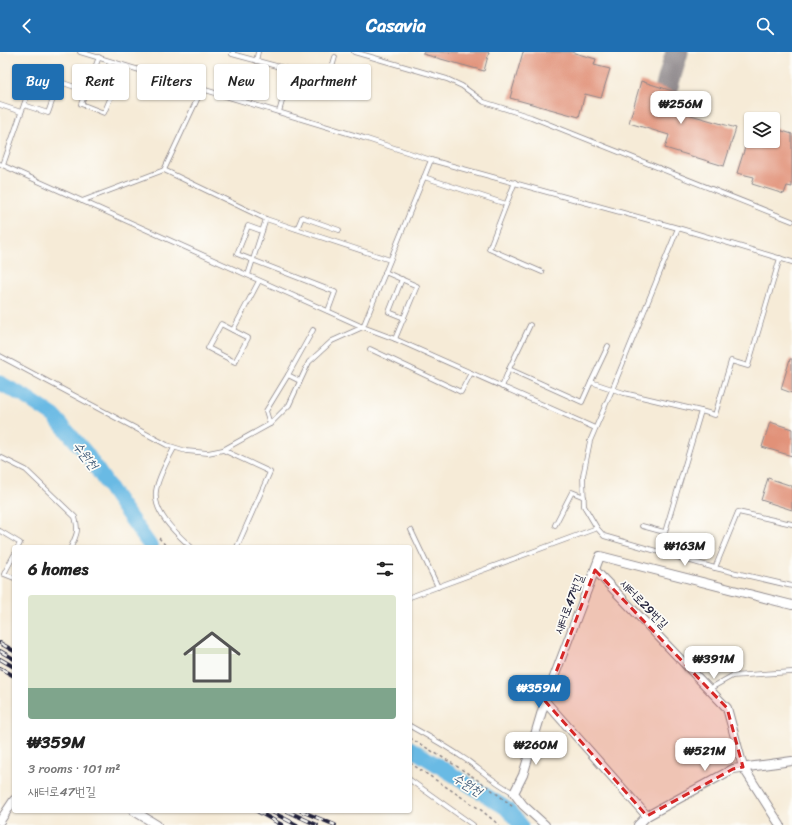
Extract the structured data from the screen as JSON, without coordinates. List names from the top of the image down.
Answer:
{
  "streets": {
    "street": ["새터로47번길", "새터로29번길"]
  },
  "crossings": [
    ["새터로47번길", "새터로29번길"]
  ],
  "water": ["수원천"],
  "page": {
    "header": "Casavia",
    "chip": [
      "Buy",
      "Rent",
      "Filters",
      "New",
      "Apartment"
    ],
    "price": [
      "₩256M",
      "₩163M",
      "₩391M",
      "₩359M",
      "₩260M",
      "₩521M"
    ],
    "heading": "6 homes",
    "list": [
      {
        "name": "₩359M",
        "note": "3 rooms · 101 m² · 새터로47번길"
      }
    ]
  }
}
